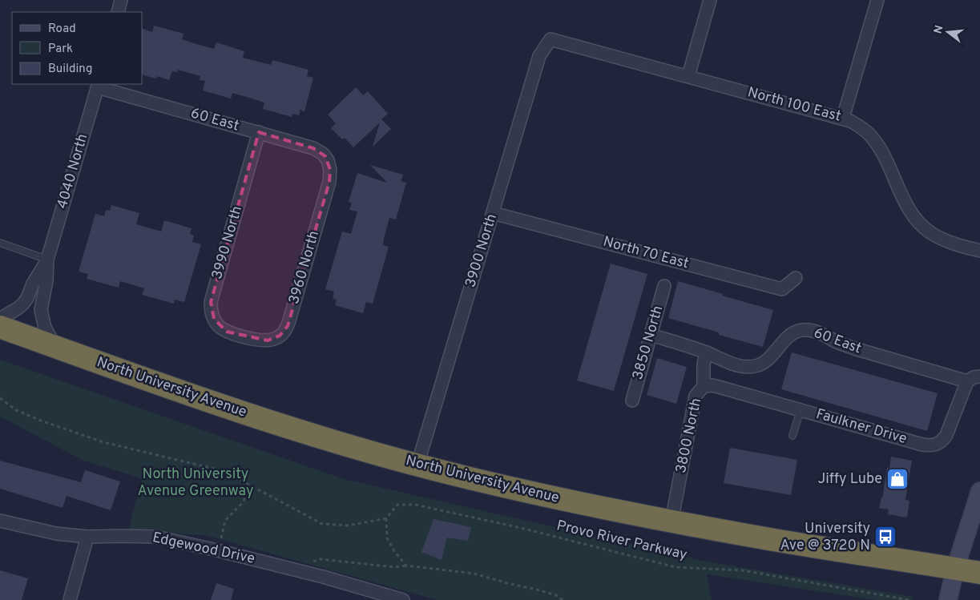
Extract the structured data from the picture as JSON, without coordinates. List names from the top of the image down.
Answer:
{
  "streets": {
    "highway": ["North University Avenue"],
    "street": [
      "North 100 East",
      "60 East",
      "4040 North",
      "3990 North",
      "3900 North",
      "North 70 East",
      "3960 North",
      "3850 North",
      "Faulkner Drive",
      "3800 North",
      "Edgewood Drive"
    ],
    "path": ["Provo River Parkway"]
  },
  "crossings": [
    ["North 100 East", "3900 North"],
    ["60 East", "4040 North"],
    ["60 East", "3990 North"],
    ["60 East", "3960 North"],
    ["60 East", "3850 North"],
    ["60 East", "Faulkner Drive"],
    ["60 East", "3800 North"],
    ["4040 North", "North University Avenue"],
    ["3990 North", "3960 North"],
    ["3900 North", "North 70 East"],
    ["3900 North", "North University Avenue"],
    ["North University Avenue", "3800 North"],
    ["Faulkner Drive", "3800 North"]
  ],
  "parks": ["North University Avenue Greenway"],
  "places": {
    "shop": ["Jiffy Lube"],
    "bus stop": ["University Ave @ 3720 N"]
  },
  "legend": ["Road", "Park", "Building"],
  "north": "left"
}
